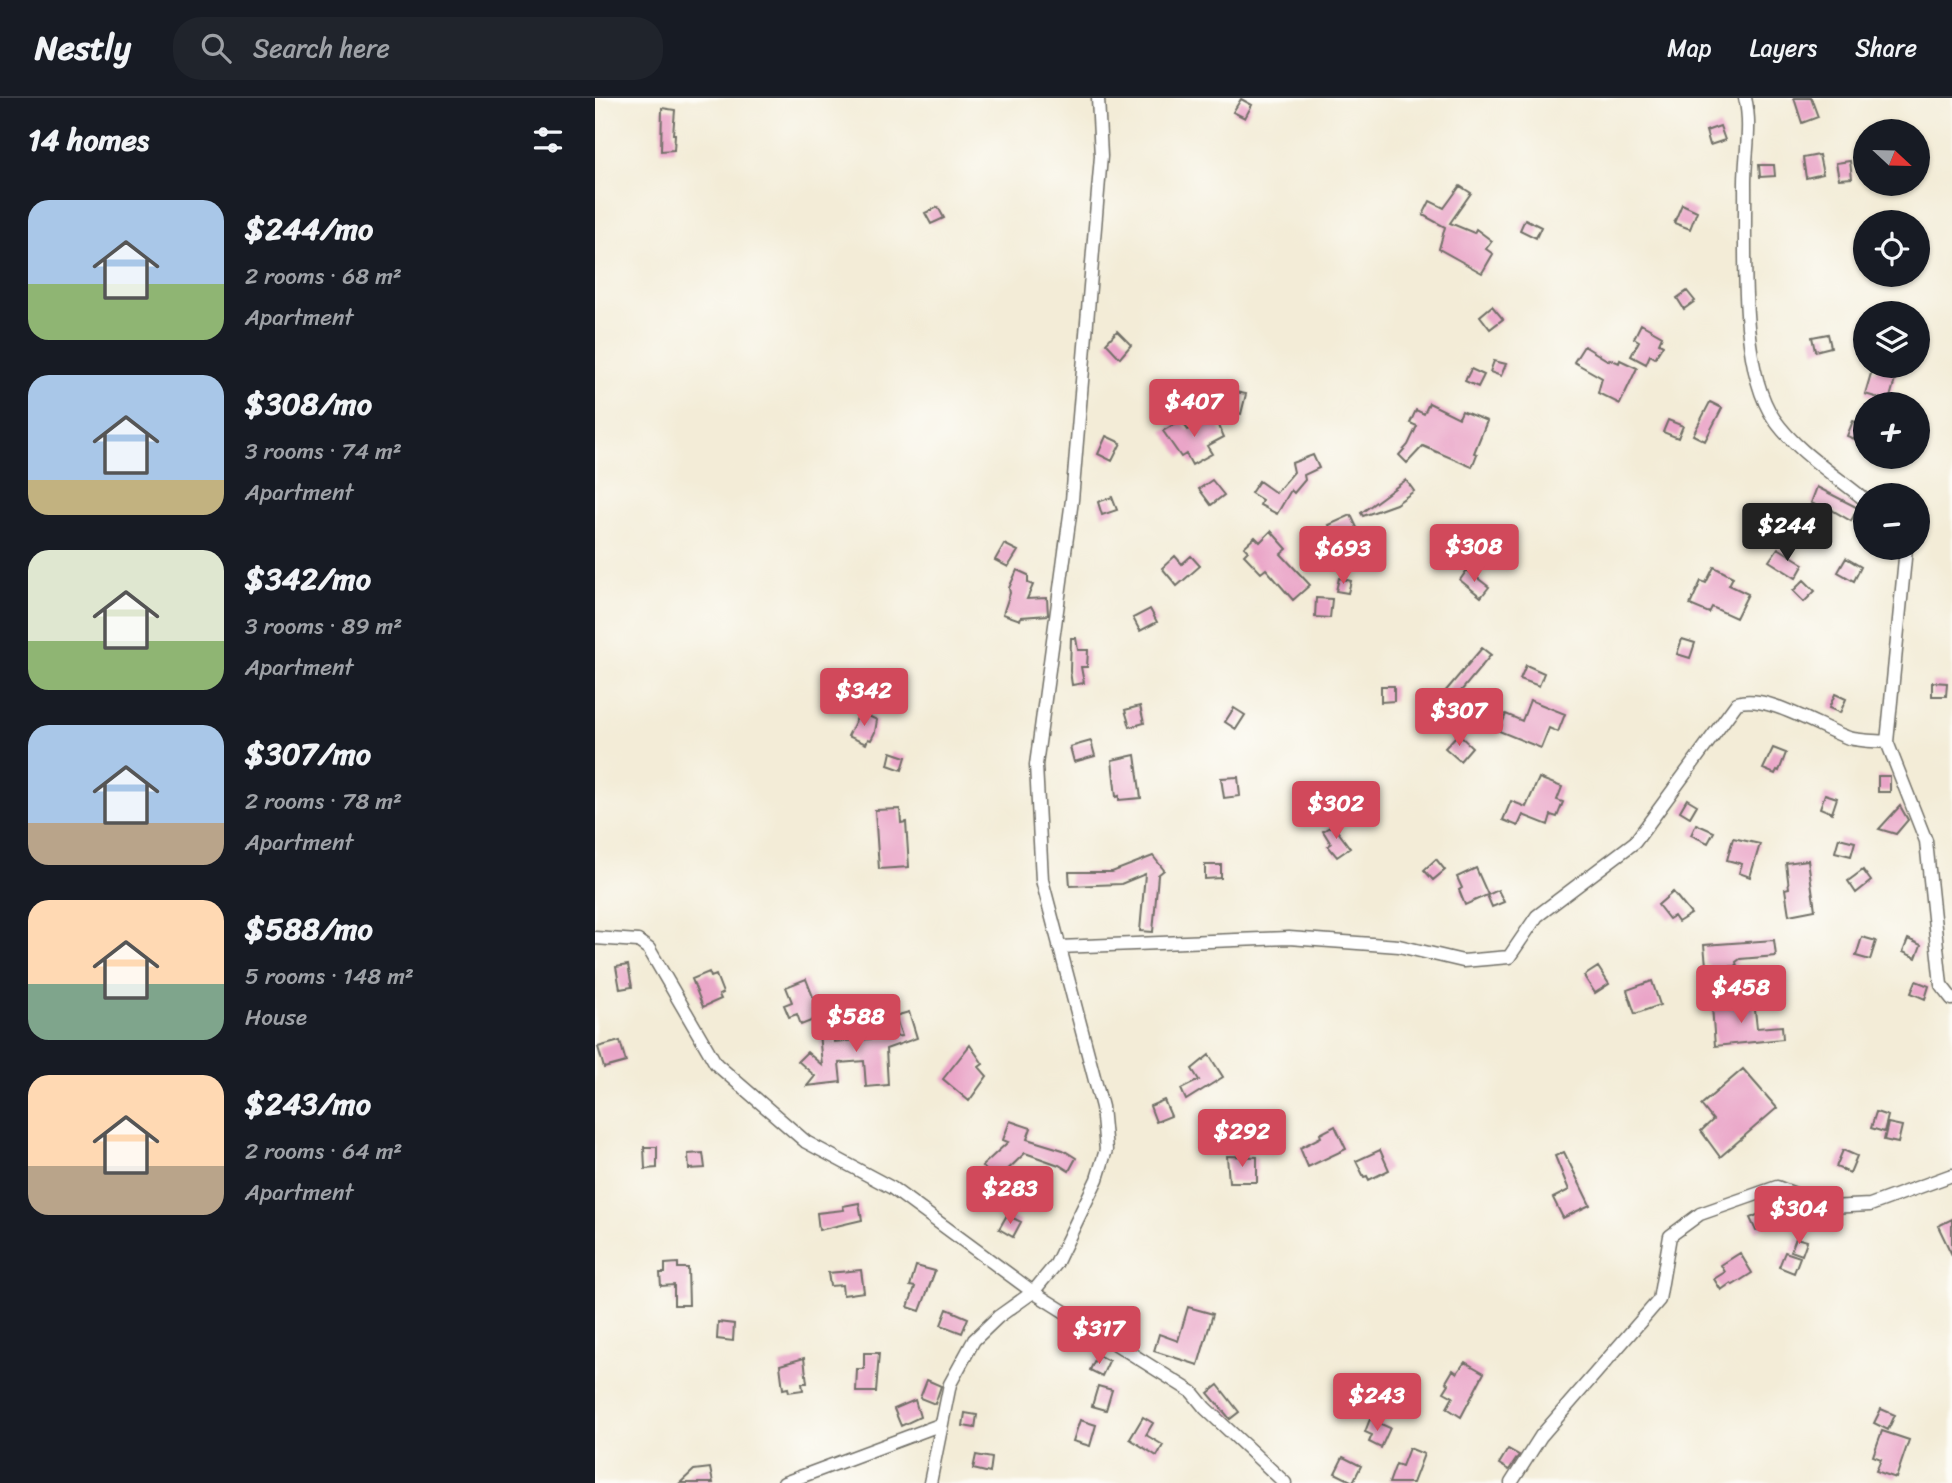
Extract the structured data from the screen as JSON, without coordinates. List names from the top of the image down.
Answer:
{
  "north": "right",
  "page": {
    "header": "Nestly",
    "search": "Search here",
    "nav": ["Map", "Layers", "Share"],
    "heading": "14 homes",
    "map_buttons": ["+", "−"],
    "list": [
      {
        "name": "$244/mo",
        "note": "2 rooms · 68 m² · Apartment"
      },
      {
        "name": "$308/mo",
        "note": "3 rooms · 74 m² · Apartment"
      },
      {
        "name": "$342/mo",
        "note": "3 rooms · 89 m² · Apartment"
      },
      {
        "name": "$307/mo",
        "note": "2 rooms · 78 m² · Apartment"
      },
      {
        "name": "$588/mo",
        "note": "5 rooms · 148 m² · House"
      },
      {
        "name": "$243/mo",
        "note": "2 rooms · 64 m² · Apartment"
      }
    ],
    "price": [
      "$407",
      "$244",
      "$308",
      "$693",
      "$342",
      "$307",
      "$302",
      "$458",
      "$588",
      "$292",
      "$283",
      "$304",
      "$317",
      "$243"
    ]
  }
}
